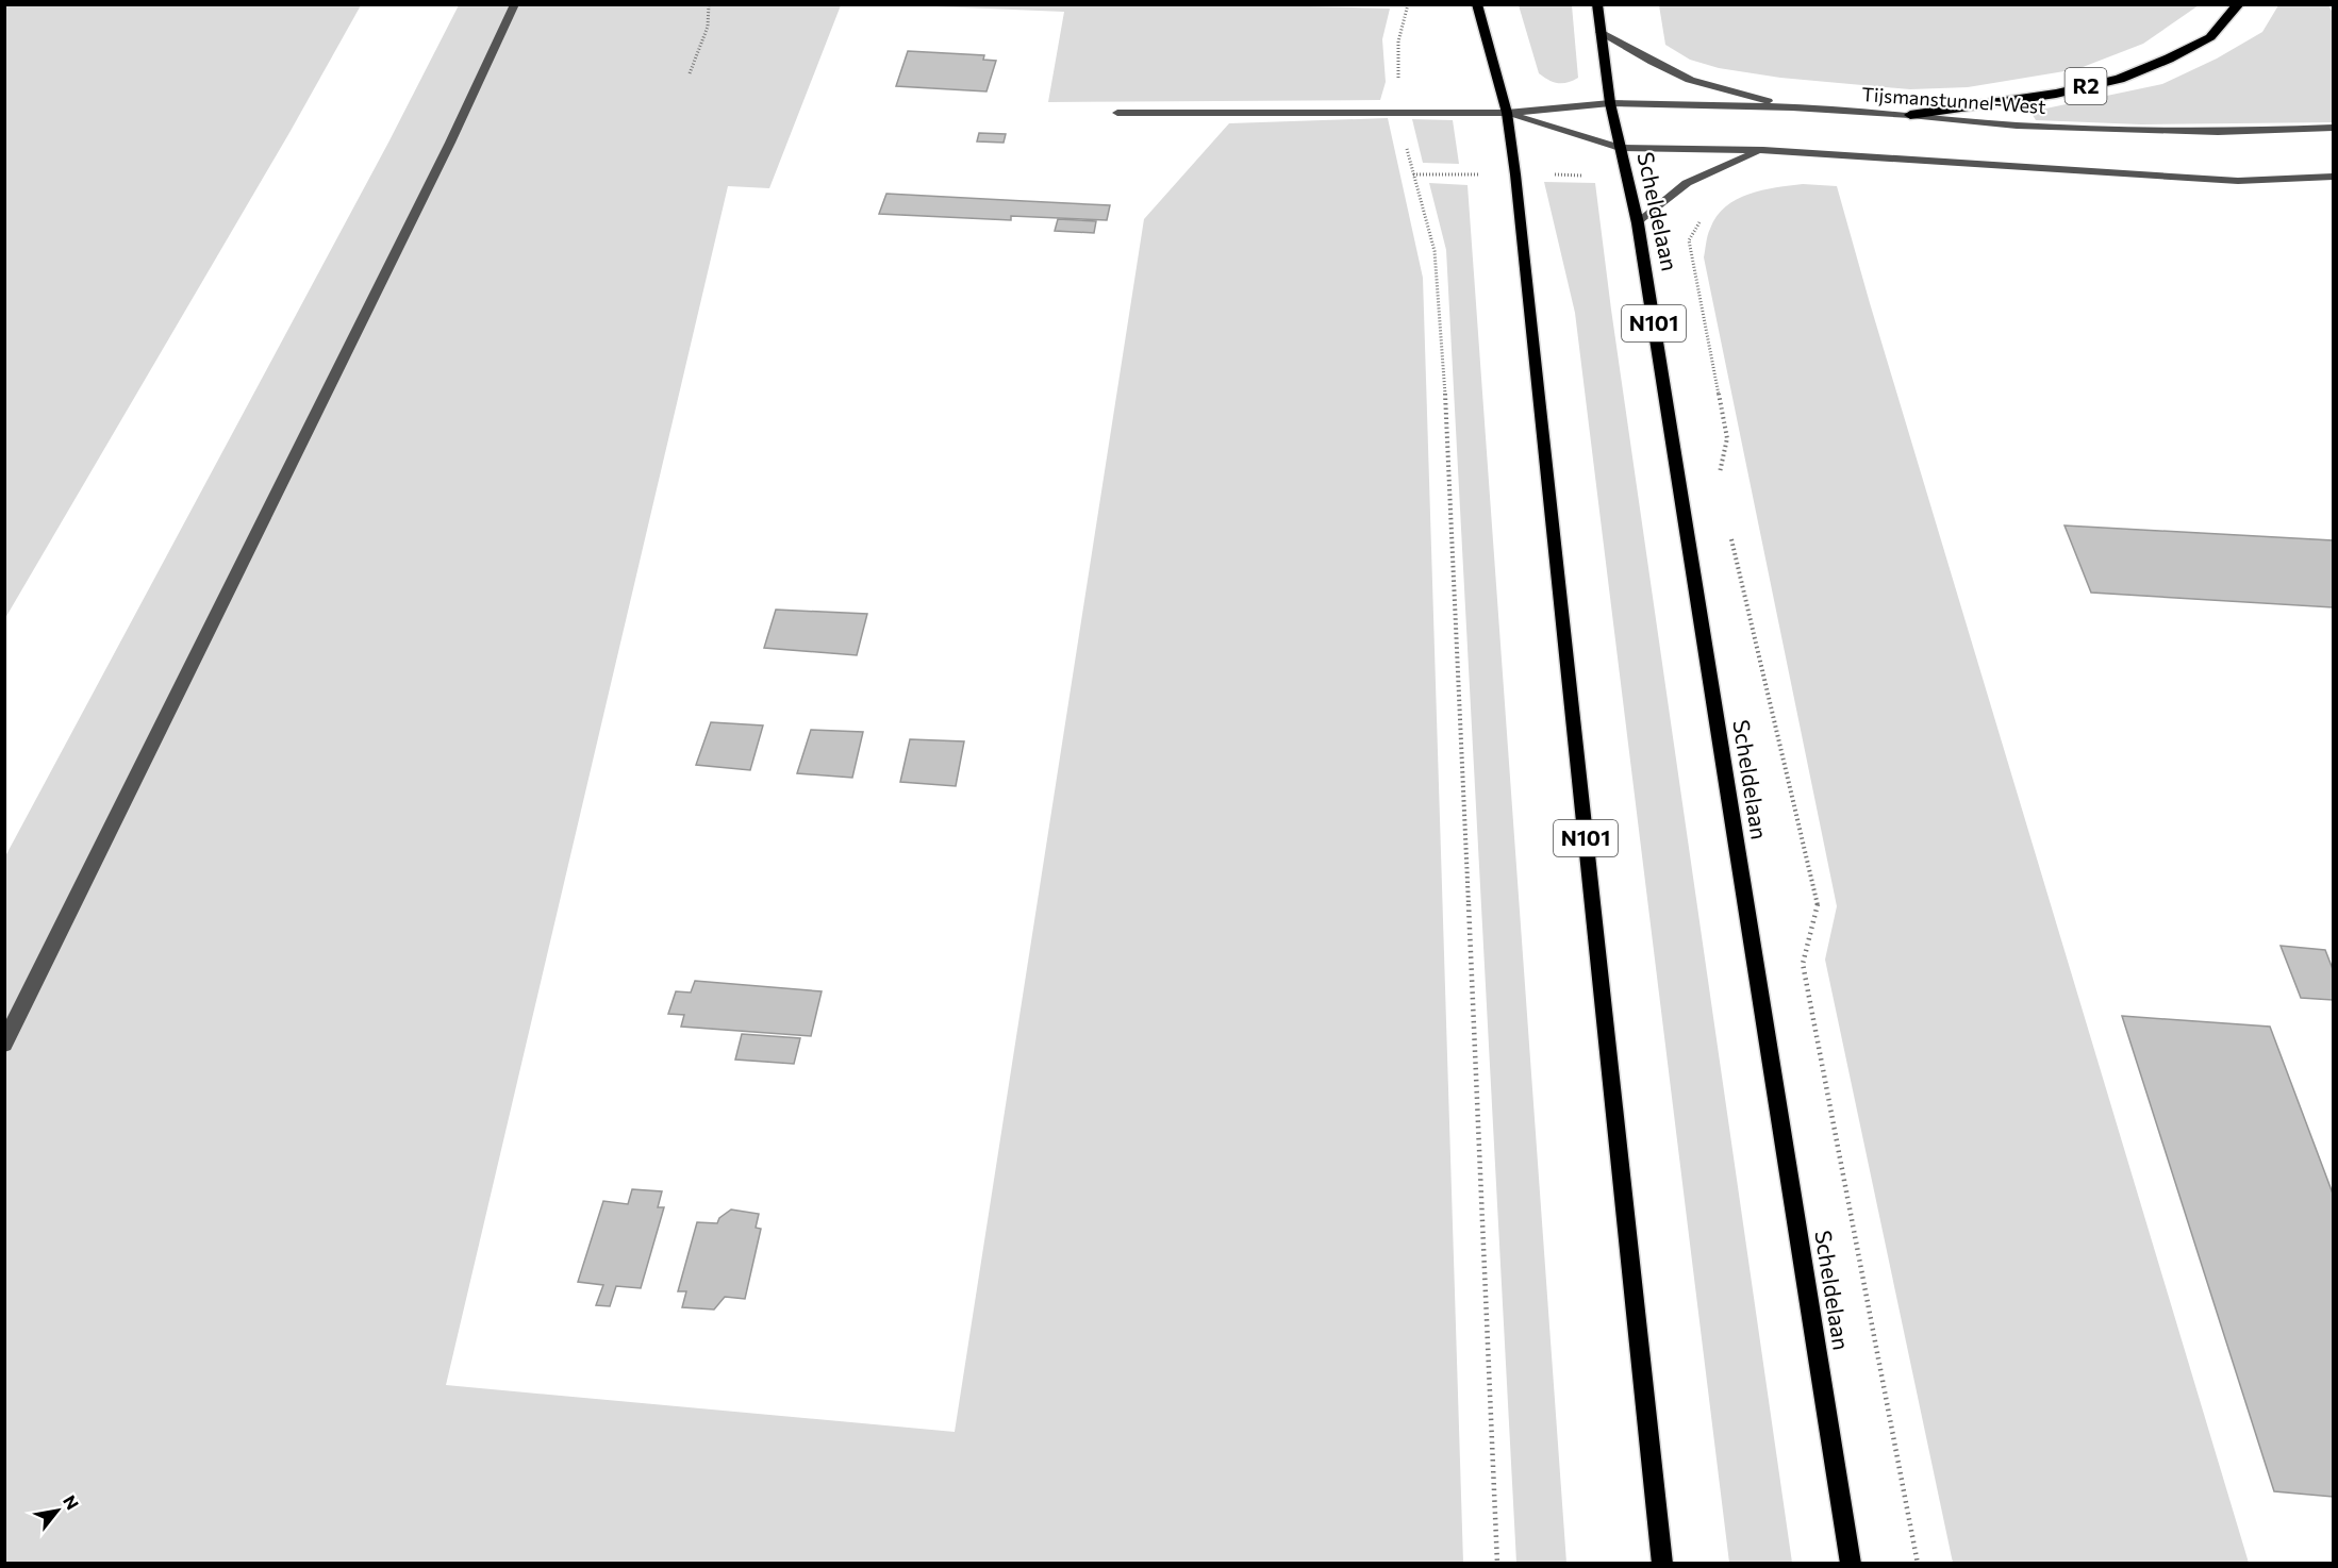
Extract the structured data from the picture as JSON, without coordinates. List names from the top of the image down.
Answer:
{
  "streets": {
    "highway": ["R2"],
    "main road": ["Scheldelaan", "N101"],
    "street": ["Tijsmanstunnel-West"]
  },
  "crossings": [
    ["R2", "Tijsmanstunnel-West"],
    ["Tijsmanstunnel-West", "Scheldelaan"],
    ["Tijsmanstunnel-West", "N101"]
  ],
  "north": "top right"
}
